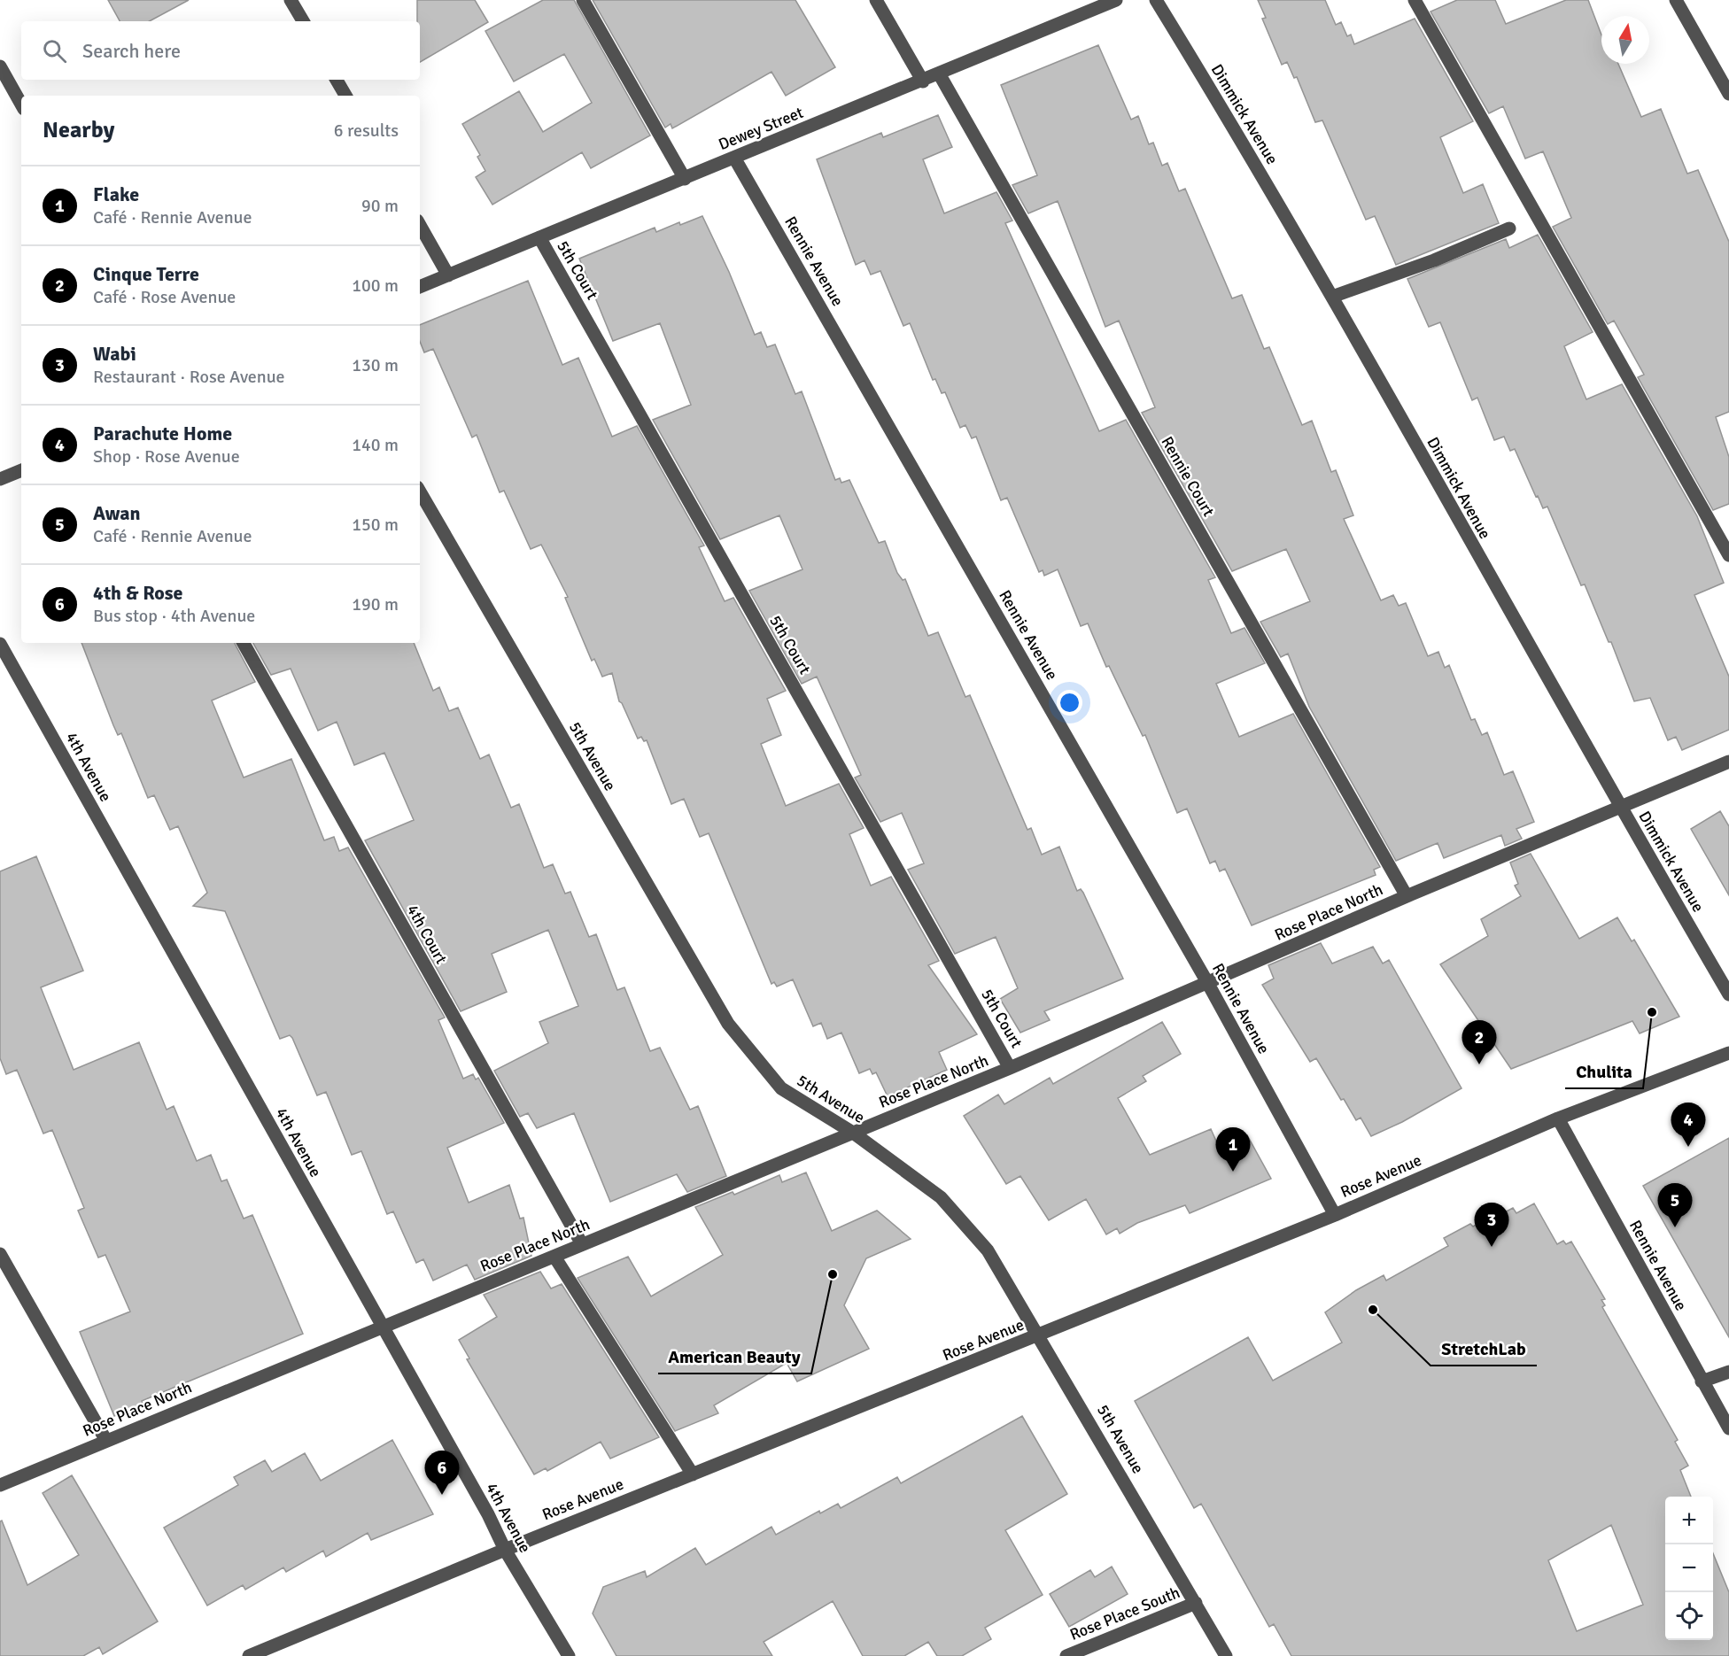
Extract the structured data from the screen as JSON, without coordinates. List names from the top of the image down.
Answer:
{
  "streets": {
    "street": [
      "Dimmick Avenue",
      "Dewey Street",
      "Rennie Avenue",
      "5th Court",
      "Rennie Court",
      "5th Avenue",
      "4th Avenue",
      "Rose Place North",
      "4th Court",
      "Rose Avenue",
      "Rose Place South"
    ]
  },
  "crossings": [
    ["Dimmick Avenue", "Rose Place North"],
    ["Dewey Street", "Rennie Avenue"],
    ["Dewey Street", "5th Court"],
    ["Dewey Street", "Rennie Court"],
    ["Rennie Avenue", "Rose Place North"],
    ["Rennie Avenue", "Rose Avenue"],
    ["5th Court", "Rose Place North"],
    ["Rennie Court", "Rose Place North"],
    ["5th Avenue", "Rose Place North"],
    ["5th Avenue", "Rose Avenue"],
    ["5th Avenue", "Rose Place South"],
    ["4th Avenue", "Rose Place North"],
    ["4th Avenue", "Rose Avenue"],
    ["Rose Place North", "4th Court"]
  ],
  "places": ["Chulita", "American Beauty", "StretchLab"],
  "north": "top",
  "page": {
    "search": "Search here",
    "heading": ["Nearby", "6 results"],
    "list": [
      {
        "mark": "1",
        "name": "Flake",
        "note": "Café · Rennie Avenue",
        "value": "90 m"
      },
      {
        "mark": "2",
        "name": "Cinque Terre",
        "note": "Café · Rose Avenue",
        "value": "100 m"
      },
      {
        "mark": "3",
        "name": "Wabi",
        "note": "Restaurant · Rose Avenue",
        "value": "130 m"
      },
      {
        "mark": "4",
        "name": "Parachute Home",
        "note": "Shop · Rose Avenue",
        "value": "140 m"
      },
      {
        "mark": "5",
        "name": "Awan",
        "note": "Café · Rennie Avenue",
        "value": "150 m"
      },
      {
        "mark": "6",
        "name": "4th & Rose",
        "note": "Bus stop · 4th Avenue",
        "value": "190 m"
      }
    ],
    "pins": [
      "2",
      "4",
      "1",
      "5",
      "3",
      "6"
    ],
    "map_buttons": ["+", "−"]
  }
}
